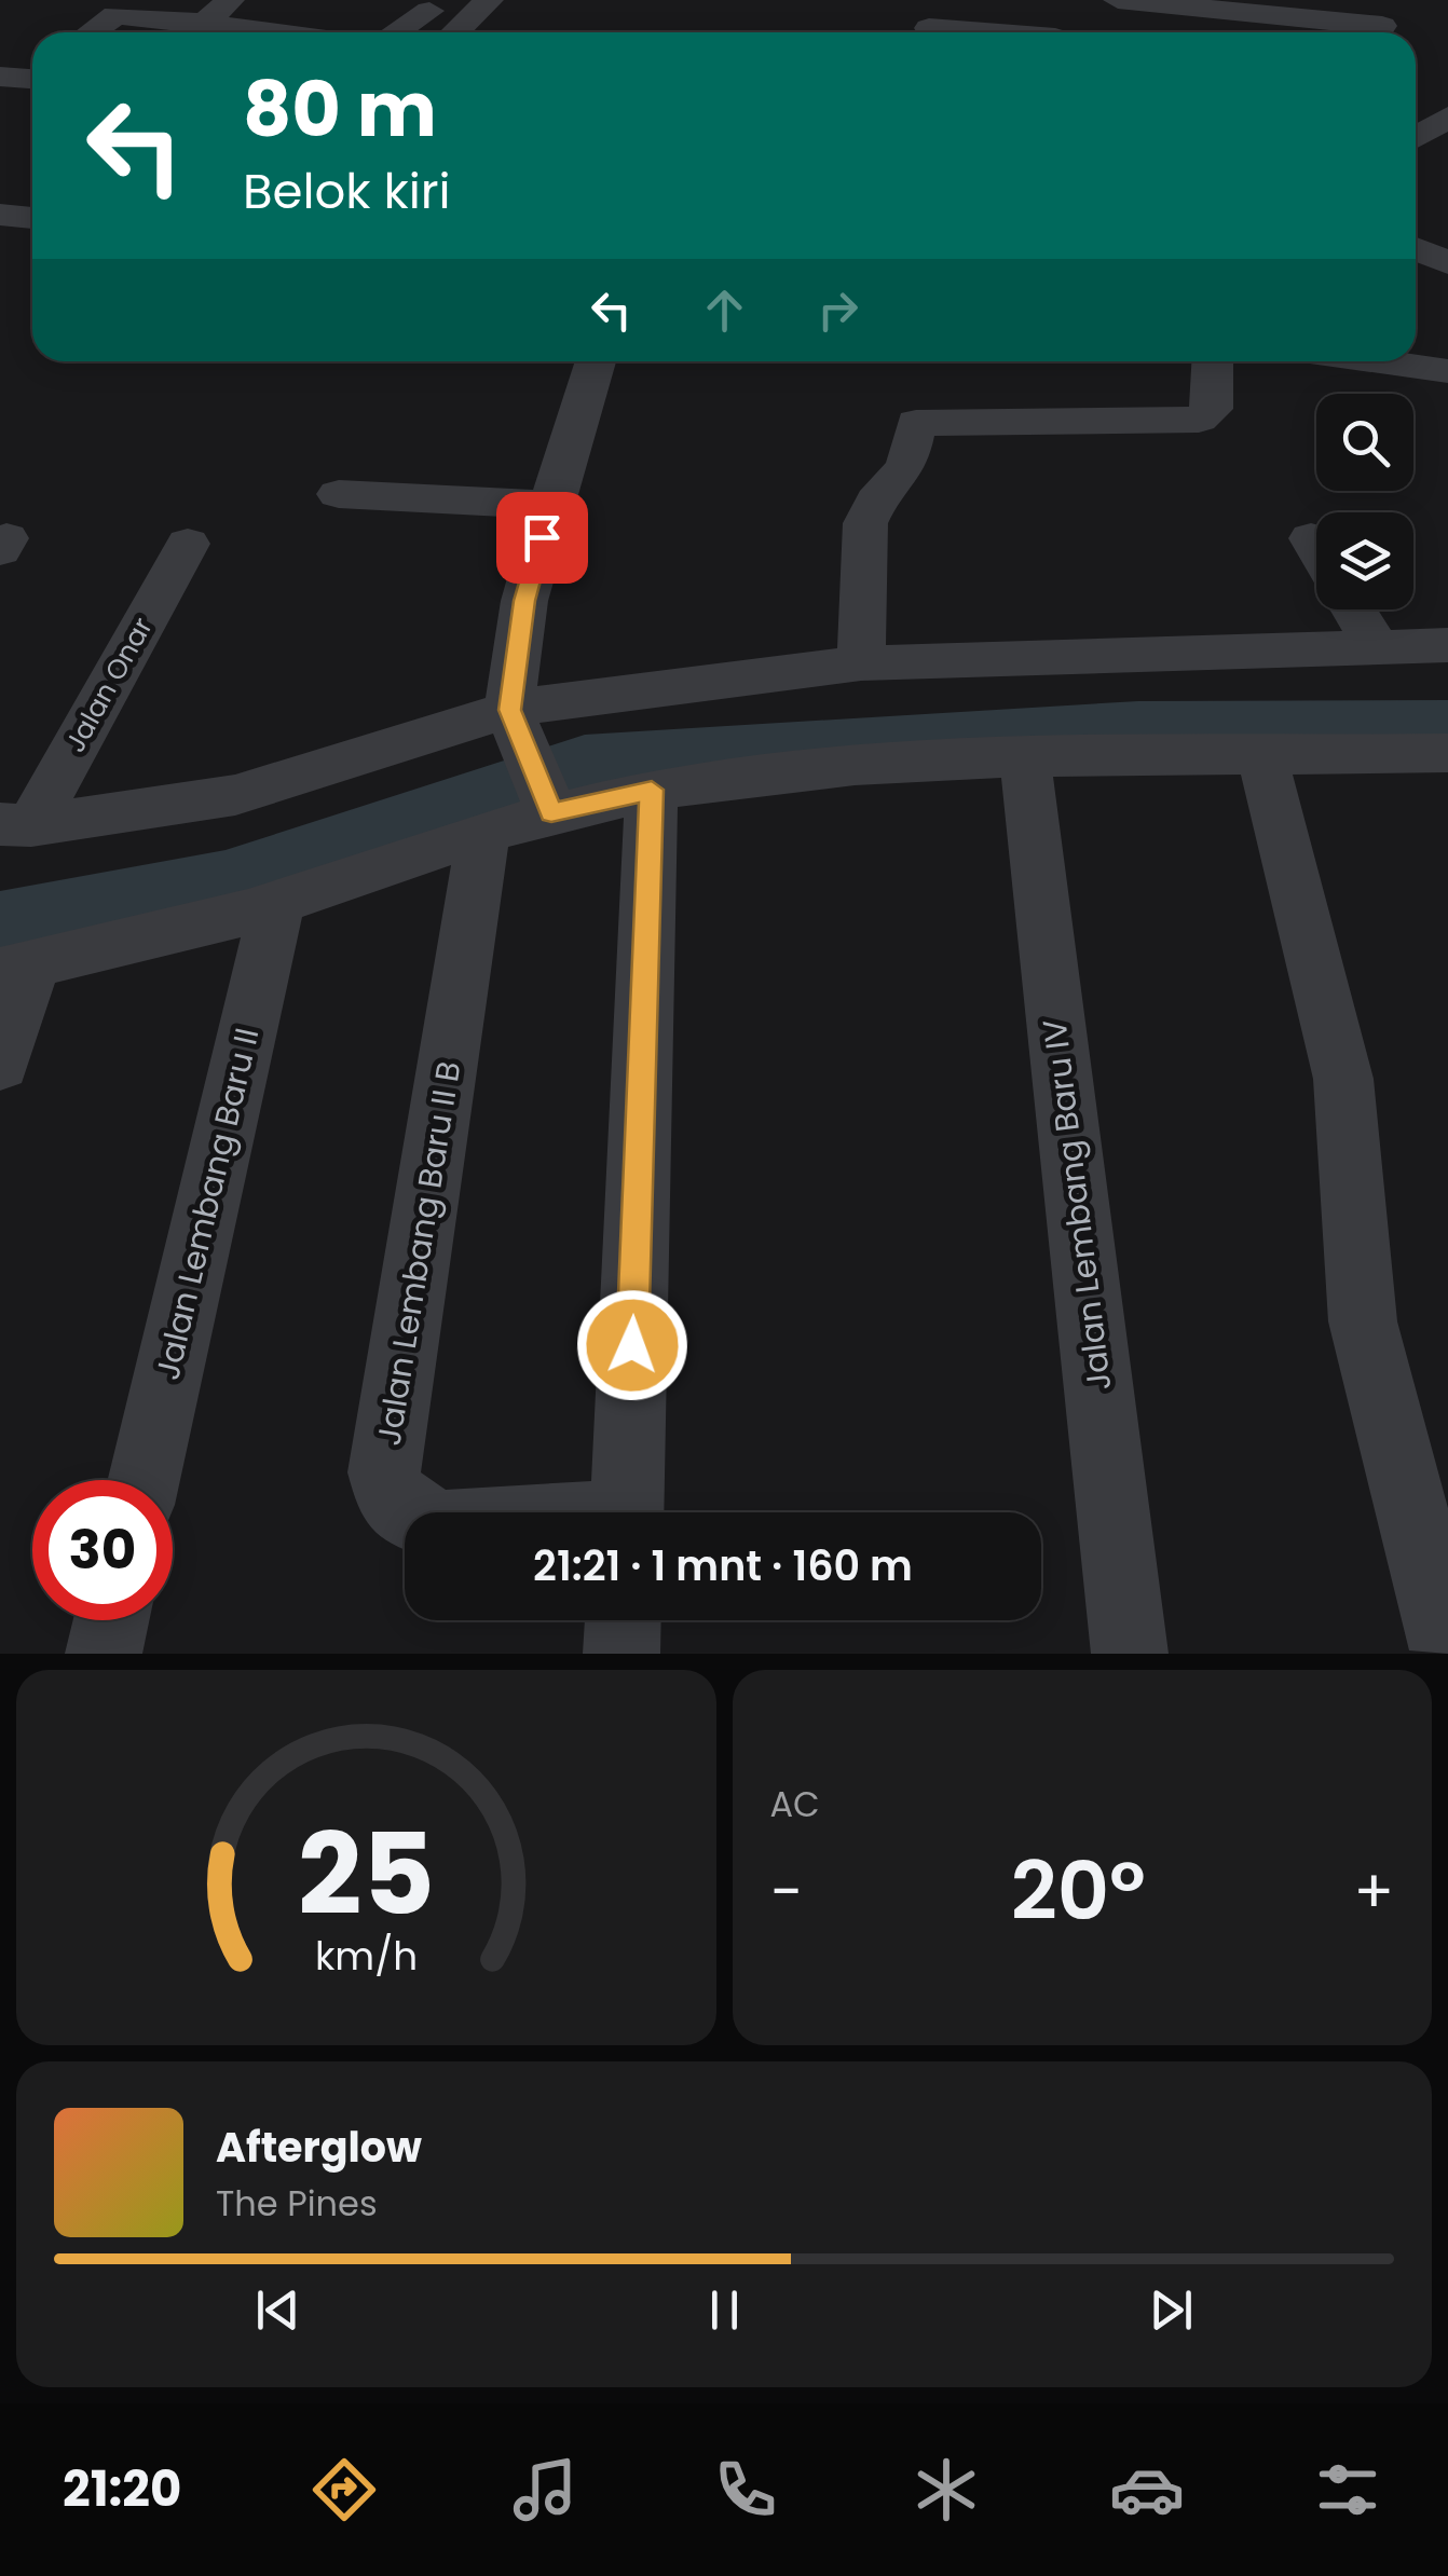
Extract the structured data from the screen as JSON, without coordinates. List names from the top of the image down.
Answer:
{
  "streets": {
    "street": [
      "Jalan Onar",
      "Jalan Lembang Baru II",
      "Jalan Lembang Baru IV",
      "Jalan Lembang Baru II B"
    ]
  },
  "page": {
    "turn": ["80 m", "Belok kiri"],
    "limit": "30",
    "trip": "21:21 · 1 mnt · 160 m",
    "tile": "AC",
    "heat": ["−", "20°", "+"],
    "song": ["Afterglow", "The Pines"],
    "tabs": "21:20",
    "gauge": ["25", "km/h"]
  }
}
